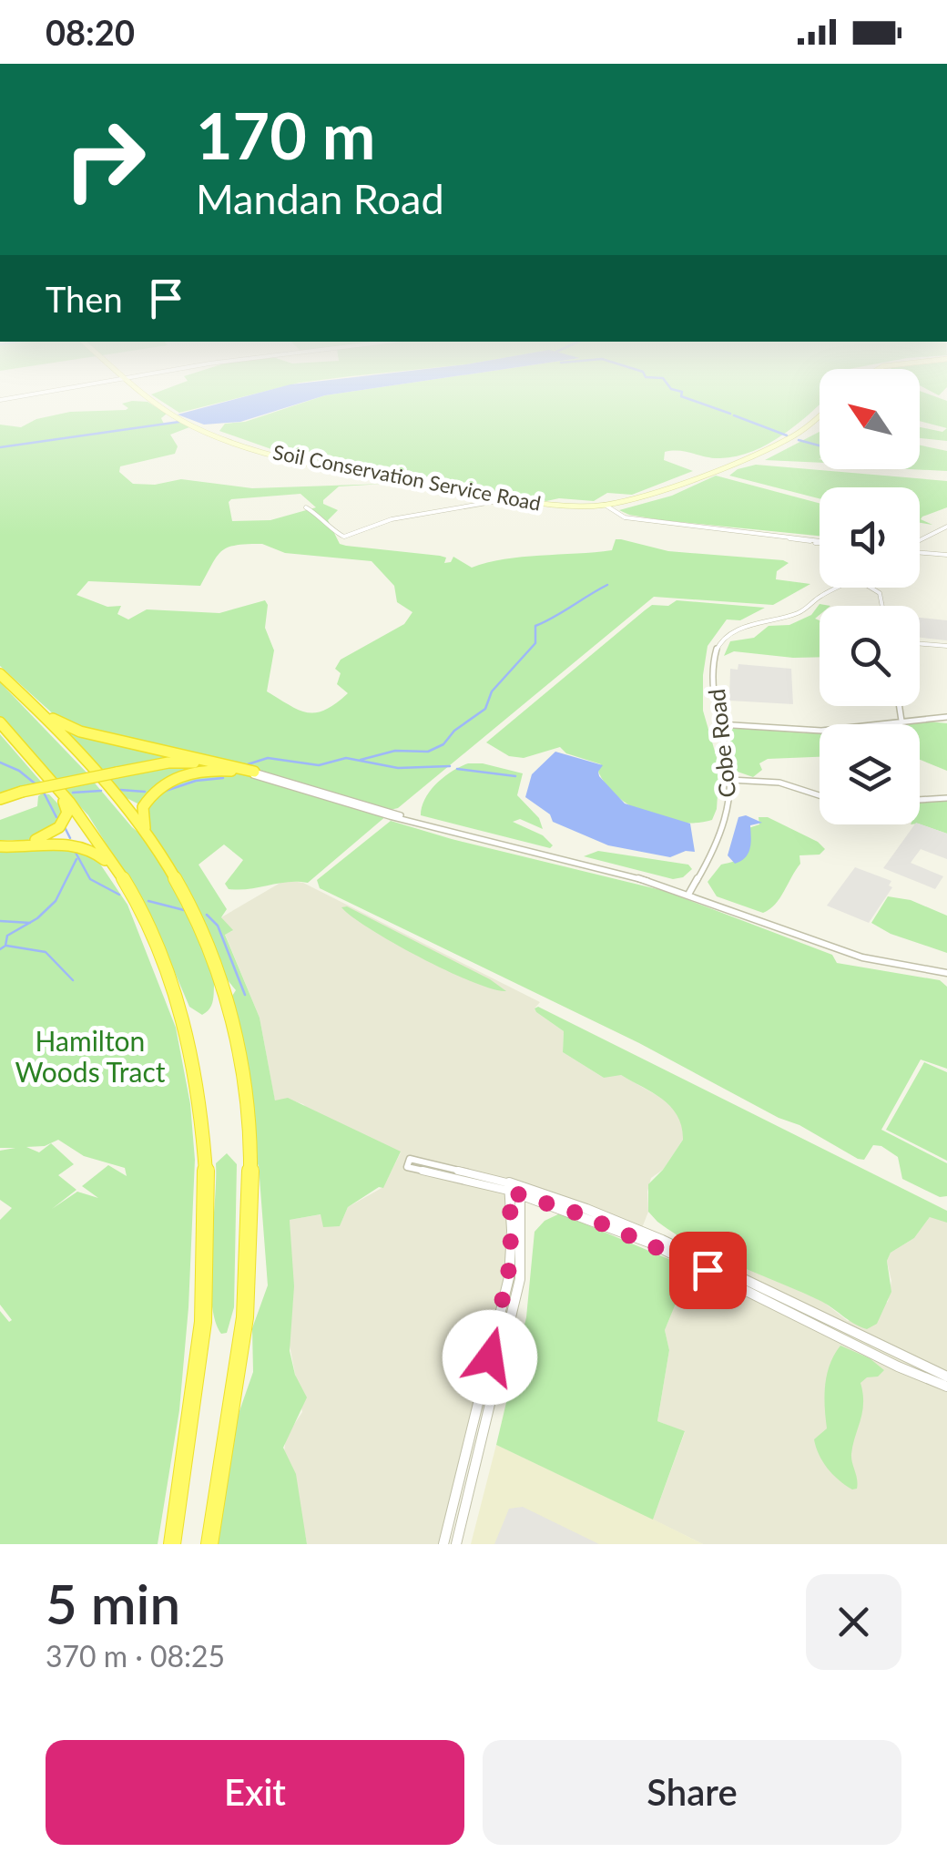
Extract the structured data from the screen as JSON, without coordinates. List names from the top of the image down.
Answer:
{
  "streets": {
    "main road": ["Soil Conservation Service Road"],
    "street": ["Cobe Road"]
  },
  "parks": ["Hamilton Woods Tract"],
  "north": "top left",
  "page": {
    "status": "08:20",
    "turn": ["170 m", "Mandan Road"],
    "then": "Then",
    "heading": ["5 min", "370 m · 08:25"],
    "buttons": ["Exit", "Share"]
  }
}
